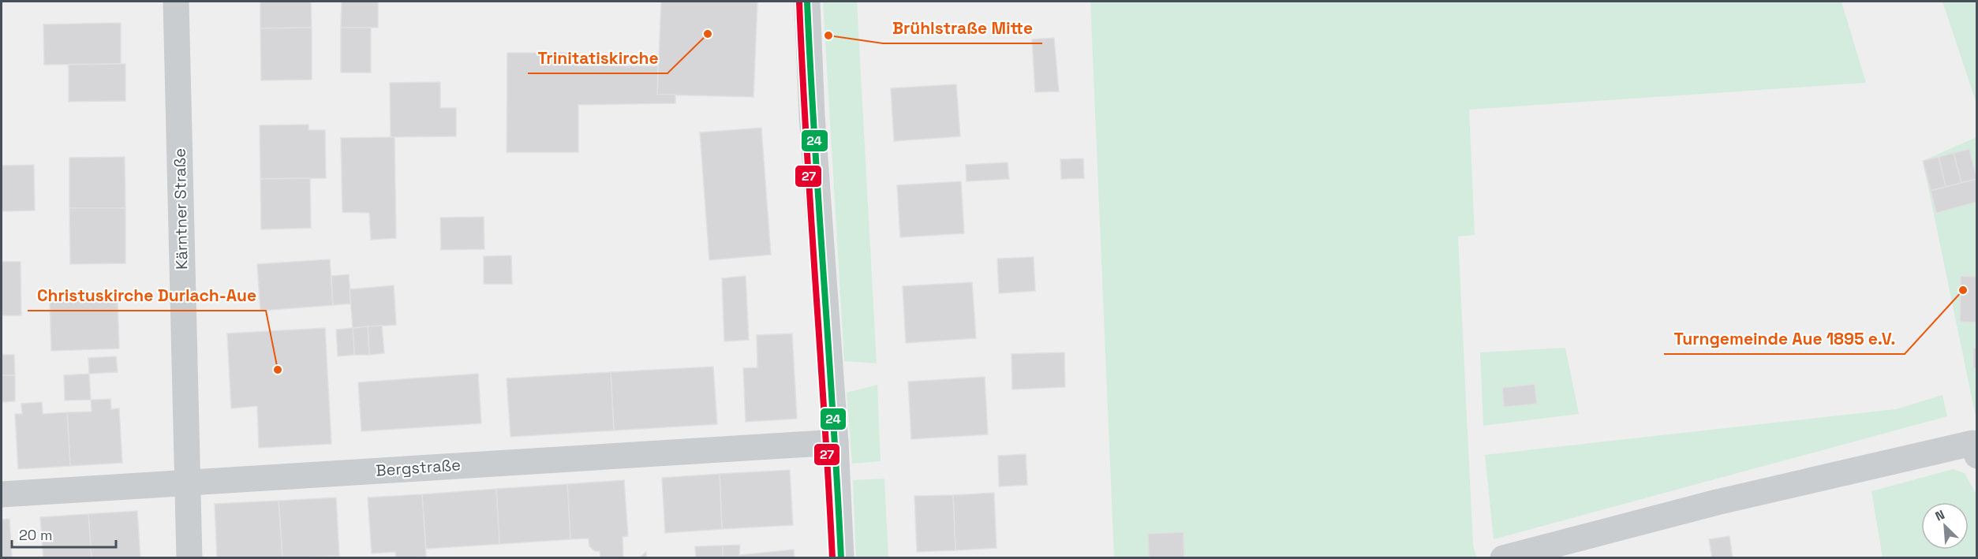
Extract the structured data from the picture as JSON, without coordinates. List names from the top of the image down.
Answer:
{
  "streets": {
    "street": ["Kärntner Straße", "Bergstraße"]
  },
  "crossings": [
    ["Kärntner Straße", "Bergstraße"]
  ],
  "places": [
    "Trinitatiskirche",
    "Brühlstraße Mitte",
    "Turngemeinde Aue 1895 e.V.",
    "Christuskirche Durlach-Aue"
  ],
  "lines": ["transit line 24", "transit line 27"],
  "scale_bar": "20 m",
  "north": "top left"
}
